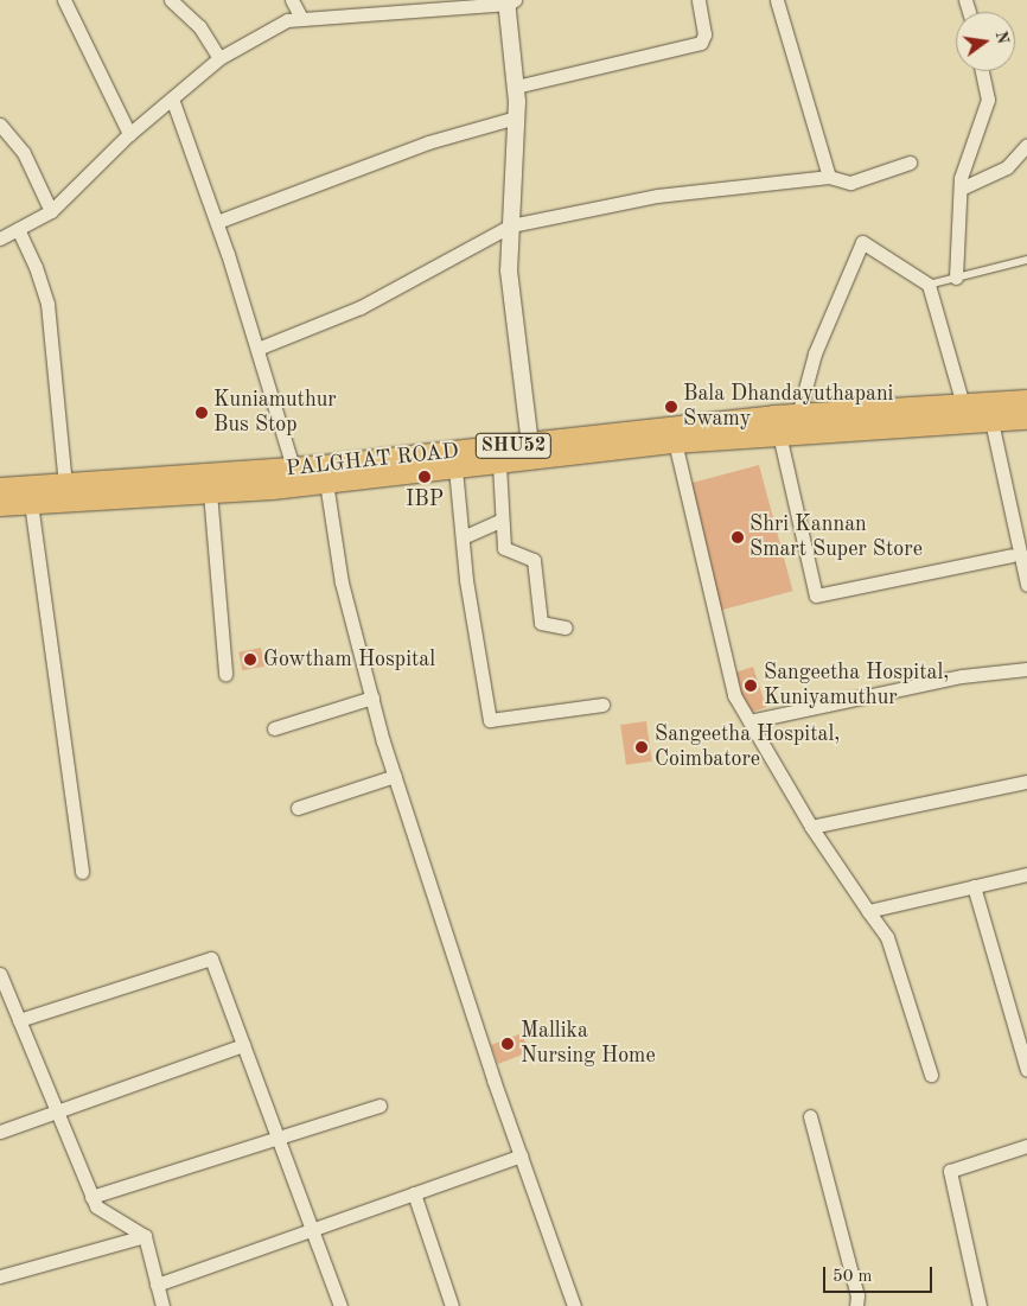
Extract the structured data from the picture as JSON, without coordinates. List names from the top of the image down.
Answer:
{
  "streets": {
    "main road": ["SHU52", "PALGHAT ROAD"]
  },
  "places": [
    "Bala Dhandayuthapani Swamy",
    "Kuniamuthur Bus Stop",
    "IBP",
    "Shri Kannan Smart Super Store",
    "Gowtham Hospital",
    "Sangeetha Hospital, Kuniyamuthur",
    "Sangeetha Hospital, Coimbatore",
    "Mallika Nursing Home"
  ],
  "scale_bar": "50 m",
  "north": "right"
}
